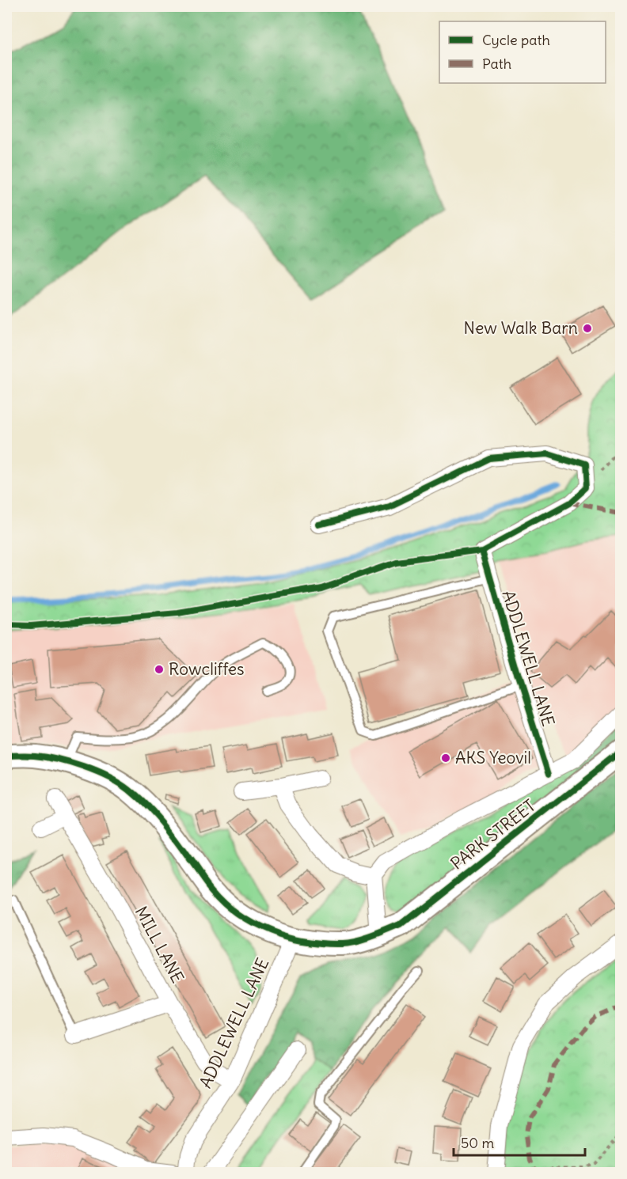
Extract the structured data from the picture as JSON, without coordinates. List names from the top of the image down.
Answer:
{
  "streets": {
    "street": ["ADDLEWELL LANE", "PARK STREET", "MILL LANE"]
  },
  "crossings": [
    ["ADDLEWELL LANE", "PARK STREET"],
    ["ADDLEWELL LANE", "MILL LANE"]
  ],
  "places": ["New Walk Barn", "Rowcliffes", "AKS Yeovil"],
  "legend": ["Cycle path", "Path"],
  "scale_bar": "50 m"
}
